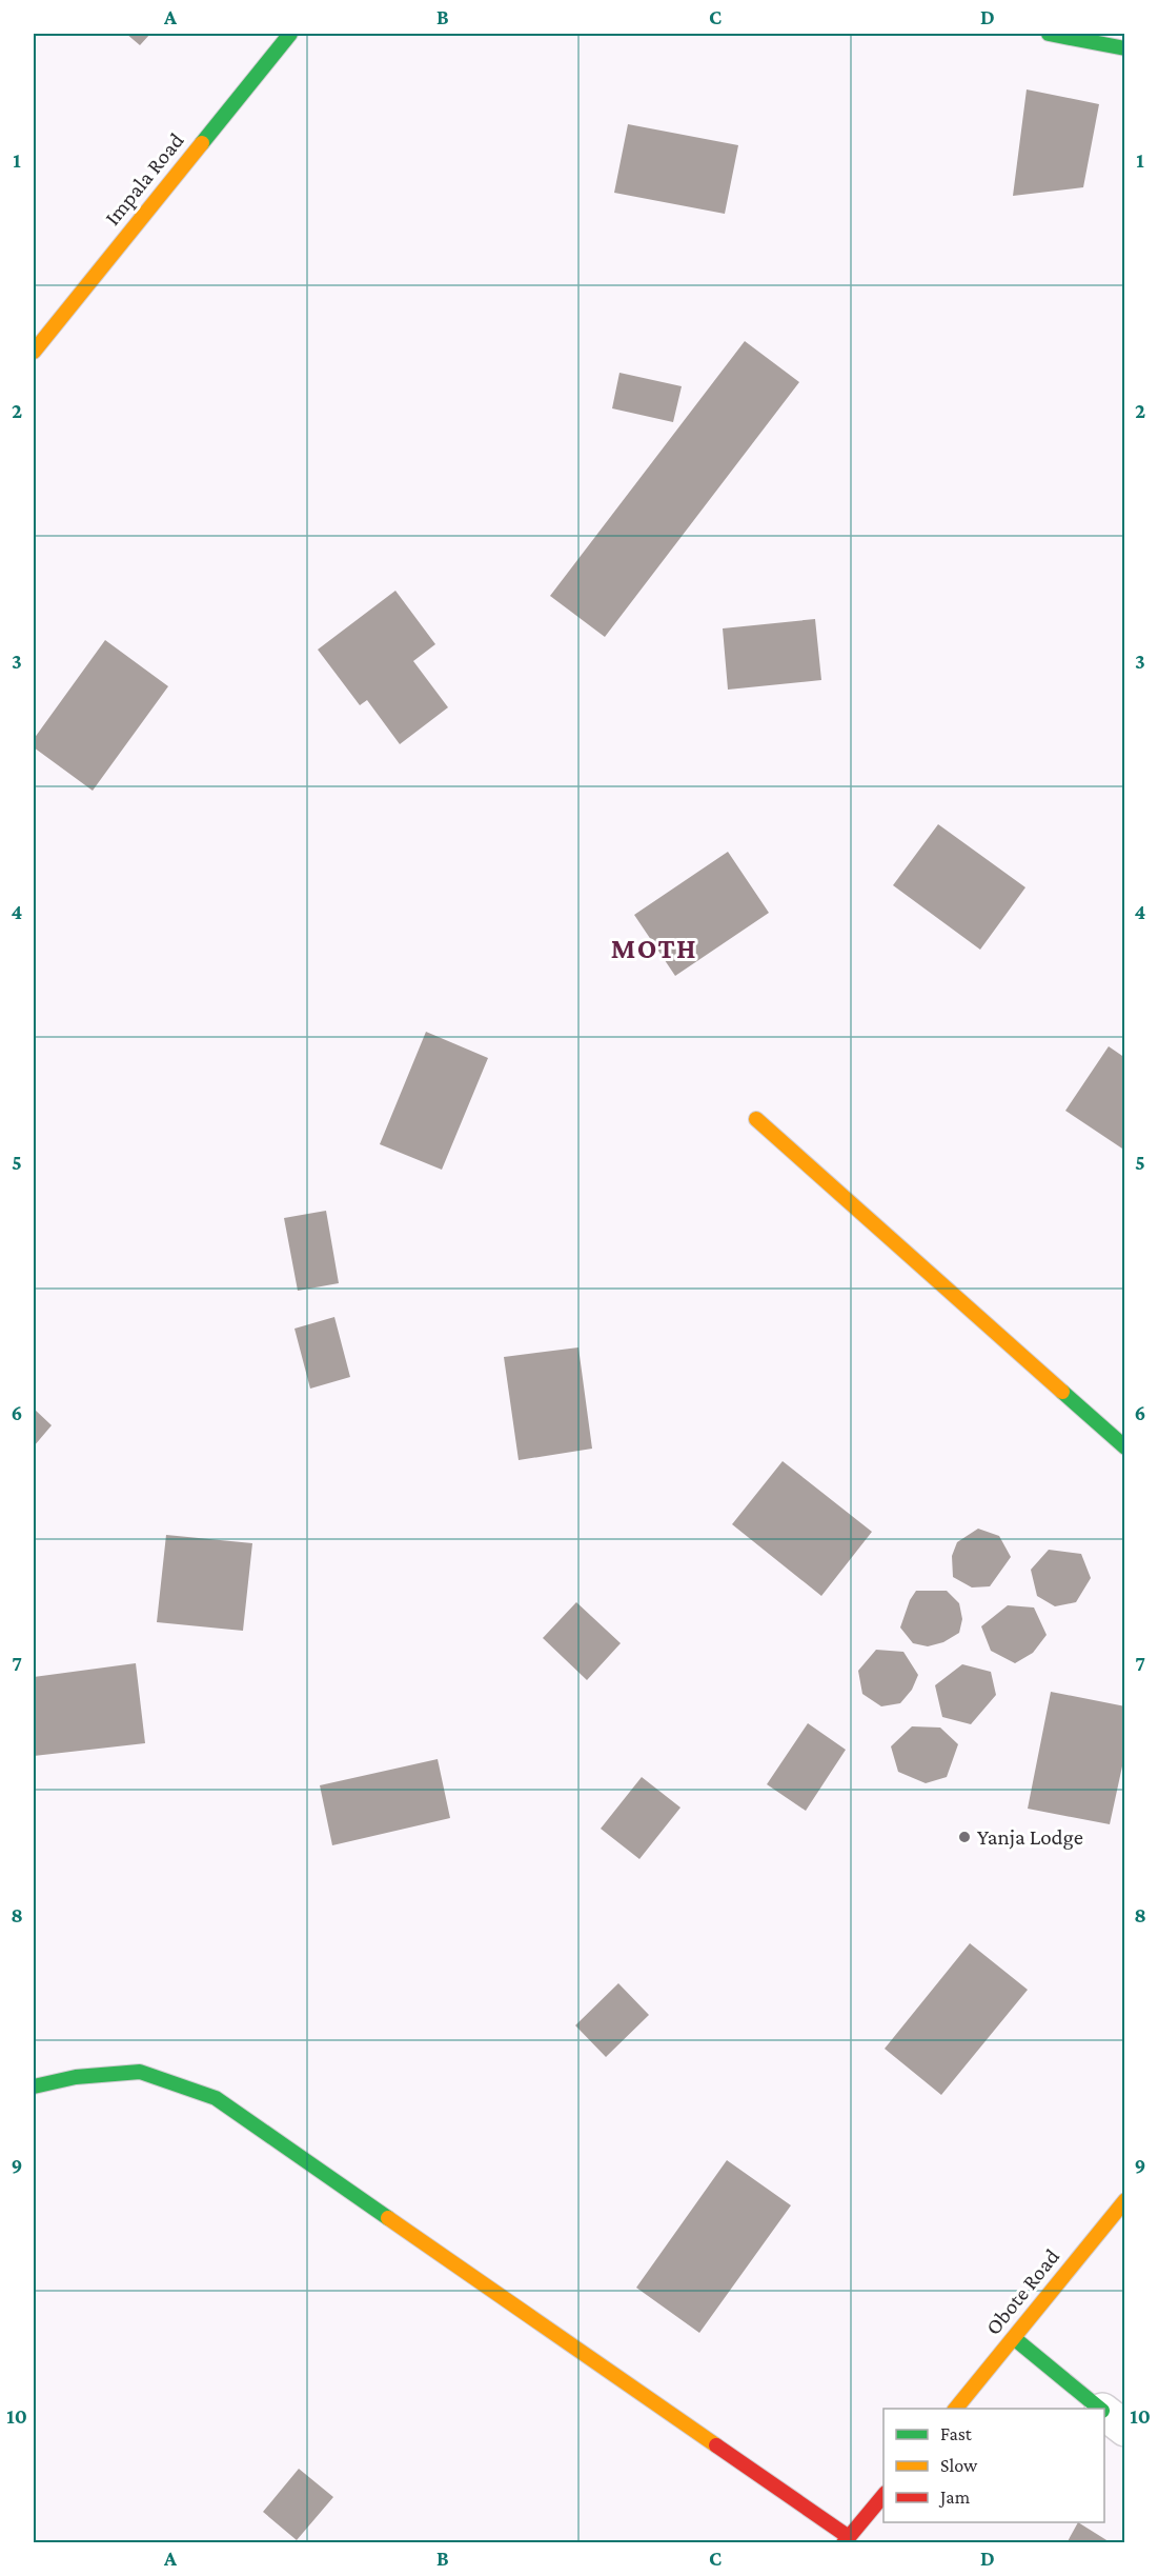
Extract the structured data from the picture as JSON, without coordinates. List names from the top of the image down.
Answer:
{
  "streets": {
    "street": ["Impala Road", "Obote Road"]
  },
  "districts": ["MOTH"],
  "places": ["Yanja Lodge"],
  "legend": ["Fast", "Slow", "Jam"],
  "grid": {
    "columns": [
      "A",
      "B",
      "C",
      "D"
    ],
    "rows": [
      "1",
      "2",
      "3",
      "4",
      "5",
      "6",
      "7",
      "8",
      "9",
      "10"
    ]
  }
}
